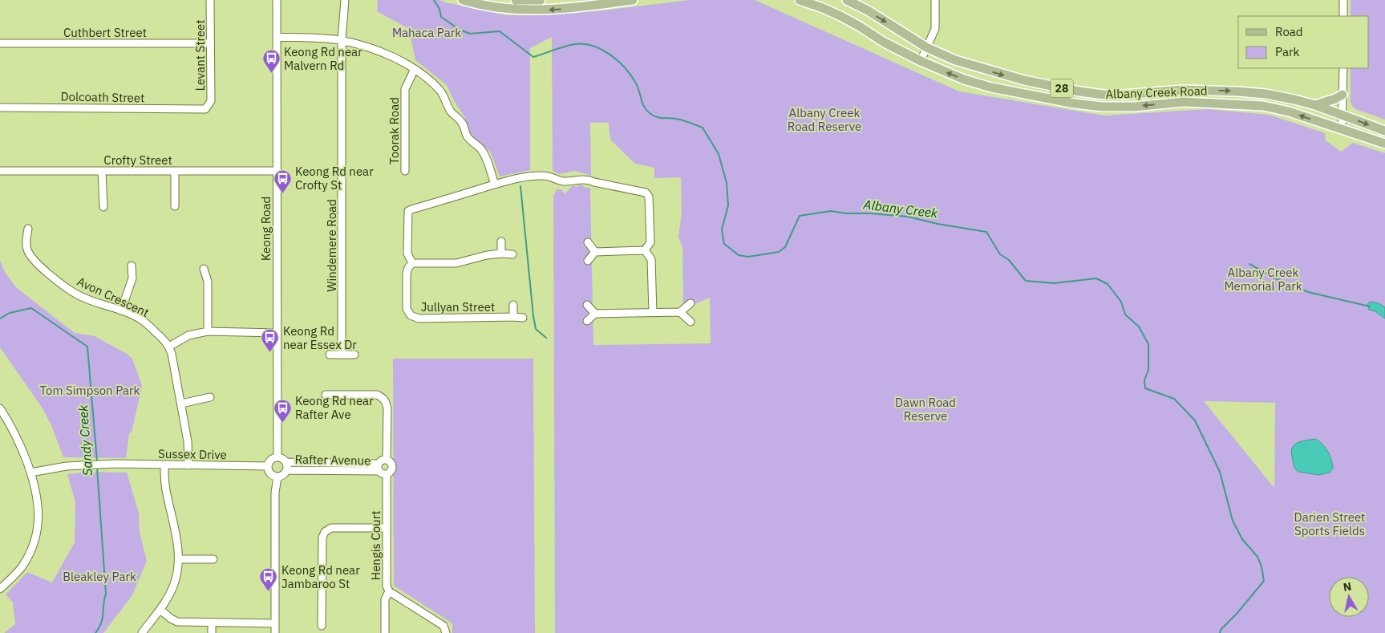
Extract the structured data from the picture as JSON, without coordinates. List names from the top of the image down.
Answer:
{
  "streets": {
    "main road": ["28", "Albany Creek Road"],
    "street": [
      "Cuthbert Street",
      "Levant Street",
      "Dolcoath Street",
      "Toorak Road",
      "Crofty Street",
      "Keong Road",
      "Windemere Road",
      "Avon Crescent",
      "Jullyan Street",
      "Sussex Drive",
      "Rafter Avenue",
      "Hengis Court"
    ]
  },
  "crossings": [
    ["Cuthbert Street", "Levant Street"],
    ["Levant Street", "Dolcoath Street"],
    ["Crofty Street", "Keong Road"],
    ["Keong Road", "Sussex Drive"],
    ["Keong Road", "Rafter Avenue"],
    ["Avon Crescent", "Sussex Drive"],
    ["Sussex Drive", "Rafter Avenue"],
    ["Rafter Avenue", "Hengis Court"]
  ],
  "water": ["Albany Creek", "Sandy Creek"],
  "parks": [
    "Mahaca Park",
    "Albany Creek Road Reserve",
    "Albany Creek Memorial Park",
    "Tom Simpson Park",
    "Dawn Road Reserve",
    "Darien Street Sports Fields",
    "Bleakley Park"
  ],
  "places": {
    "bus stop": [
      "Keong Rd near Malvern Rd",
      "Keong Rd near Crofty St",
      "Keong Rd near Essex Dr",
      "Keong Rd near Rafter Ave",
      "Keong Rd near Jambaroo St"
    ]
  },
  "legend": ["Road", "Park"],
  "north": "top"
}
